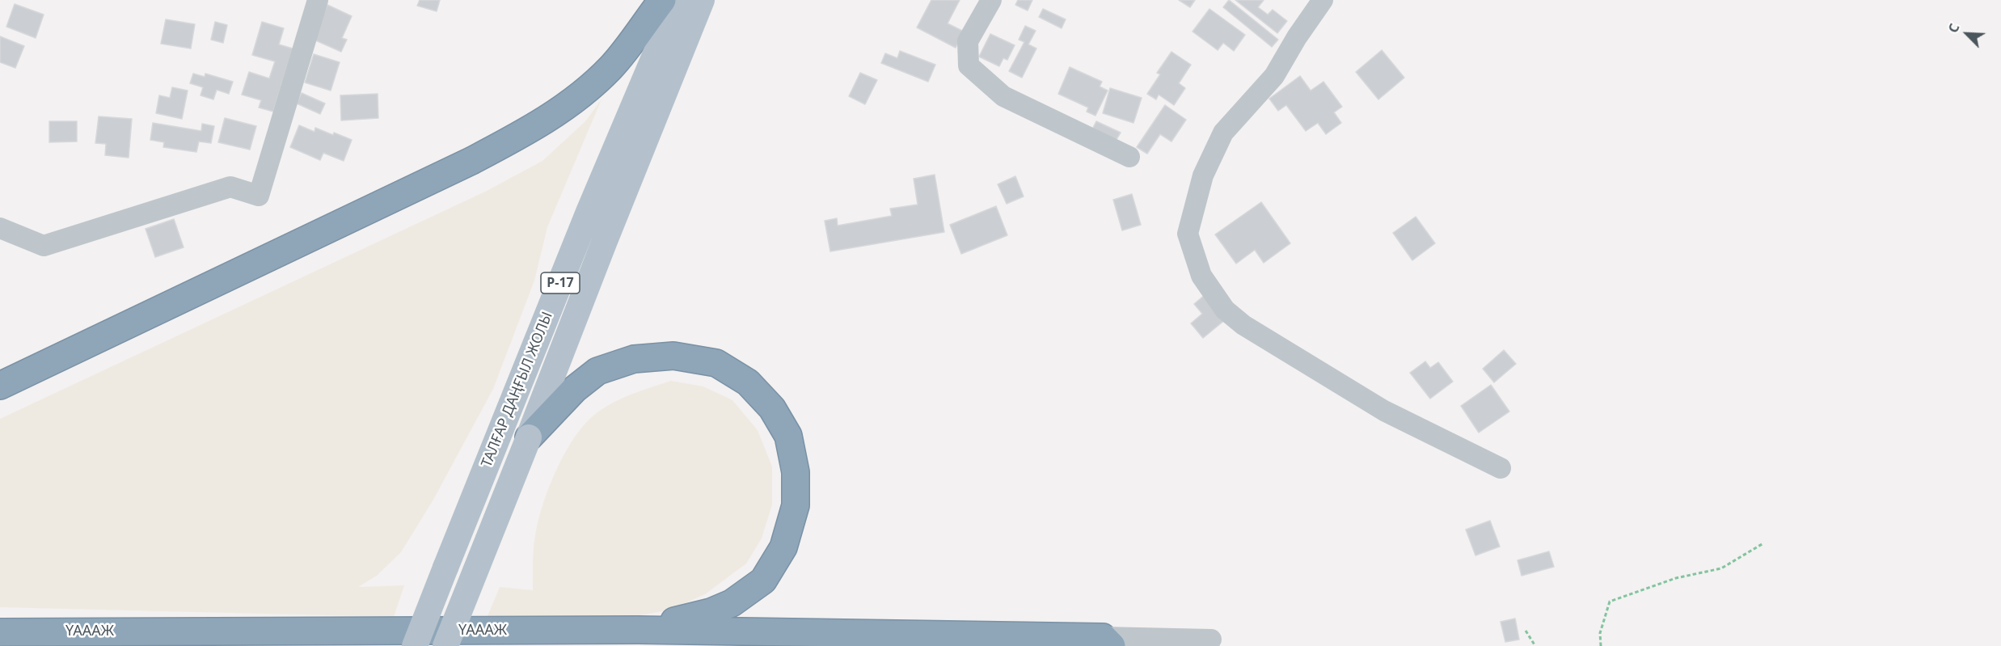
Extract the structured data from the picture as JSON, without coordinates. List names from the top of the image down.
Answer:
{
  "streets": {
    "highway": ["ҮАААЖ"],
    "main road": ["P-17", "ТАЛҒАР ДАҢҒЫЛ ЖОЛЫ"]
  },
  "north": "top left"
}
